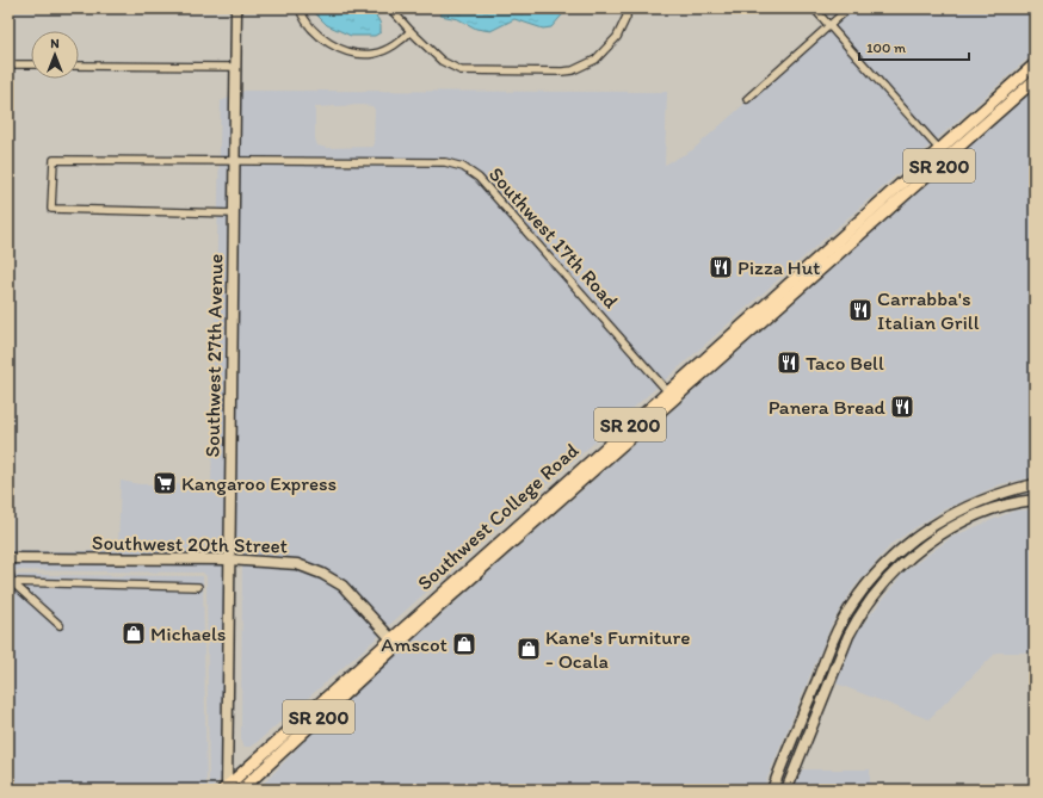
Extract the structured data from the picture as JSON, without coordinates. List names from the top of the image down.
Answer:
{
  "streets": {
    "main road": [
      "SR 200",
      "Southwest 27th Avenue",
      "Southwest College Road",
      "Southwest 20th Street"
    ],
    "street": ["Southwest 17th Road"]
  },
  "crossings": [
    ["Southwest 17th Road", "Southwest 27th Avenue"],
    ["Southwest 17th Road", "Southwest College Road"],
    ["Southwest 27th Avenue", "Southwest College Road"],
    ["Southwest 27th Avenue", "Southwest 20th Street"],
    ["Southwest College Road", "Southwest 20th Street"]
  ],
  "places": {
    "restaurant": [
      "Pizza Hut",
      "Carrabba's Italian Grill",
      "Taco Bell",
      "Panera Bread"
    ],
    "supermarket": ["Kangaroo Express"],
    "shop": ["Michaels", "Amscot", "Kane's Furniture - Ocala"]
  },
  "scale_bar": "100 m",
  "north": "top"
}
